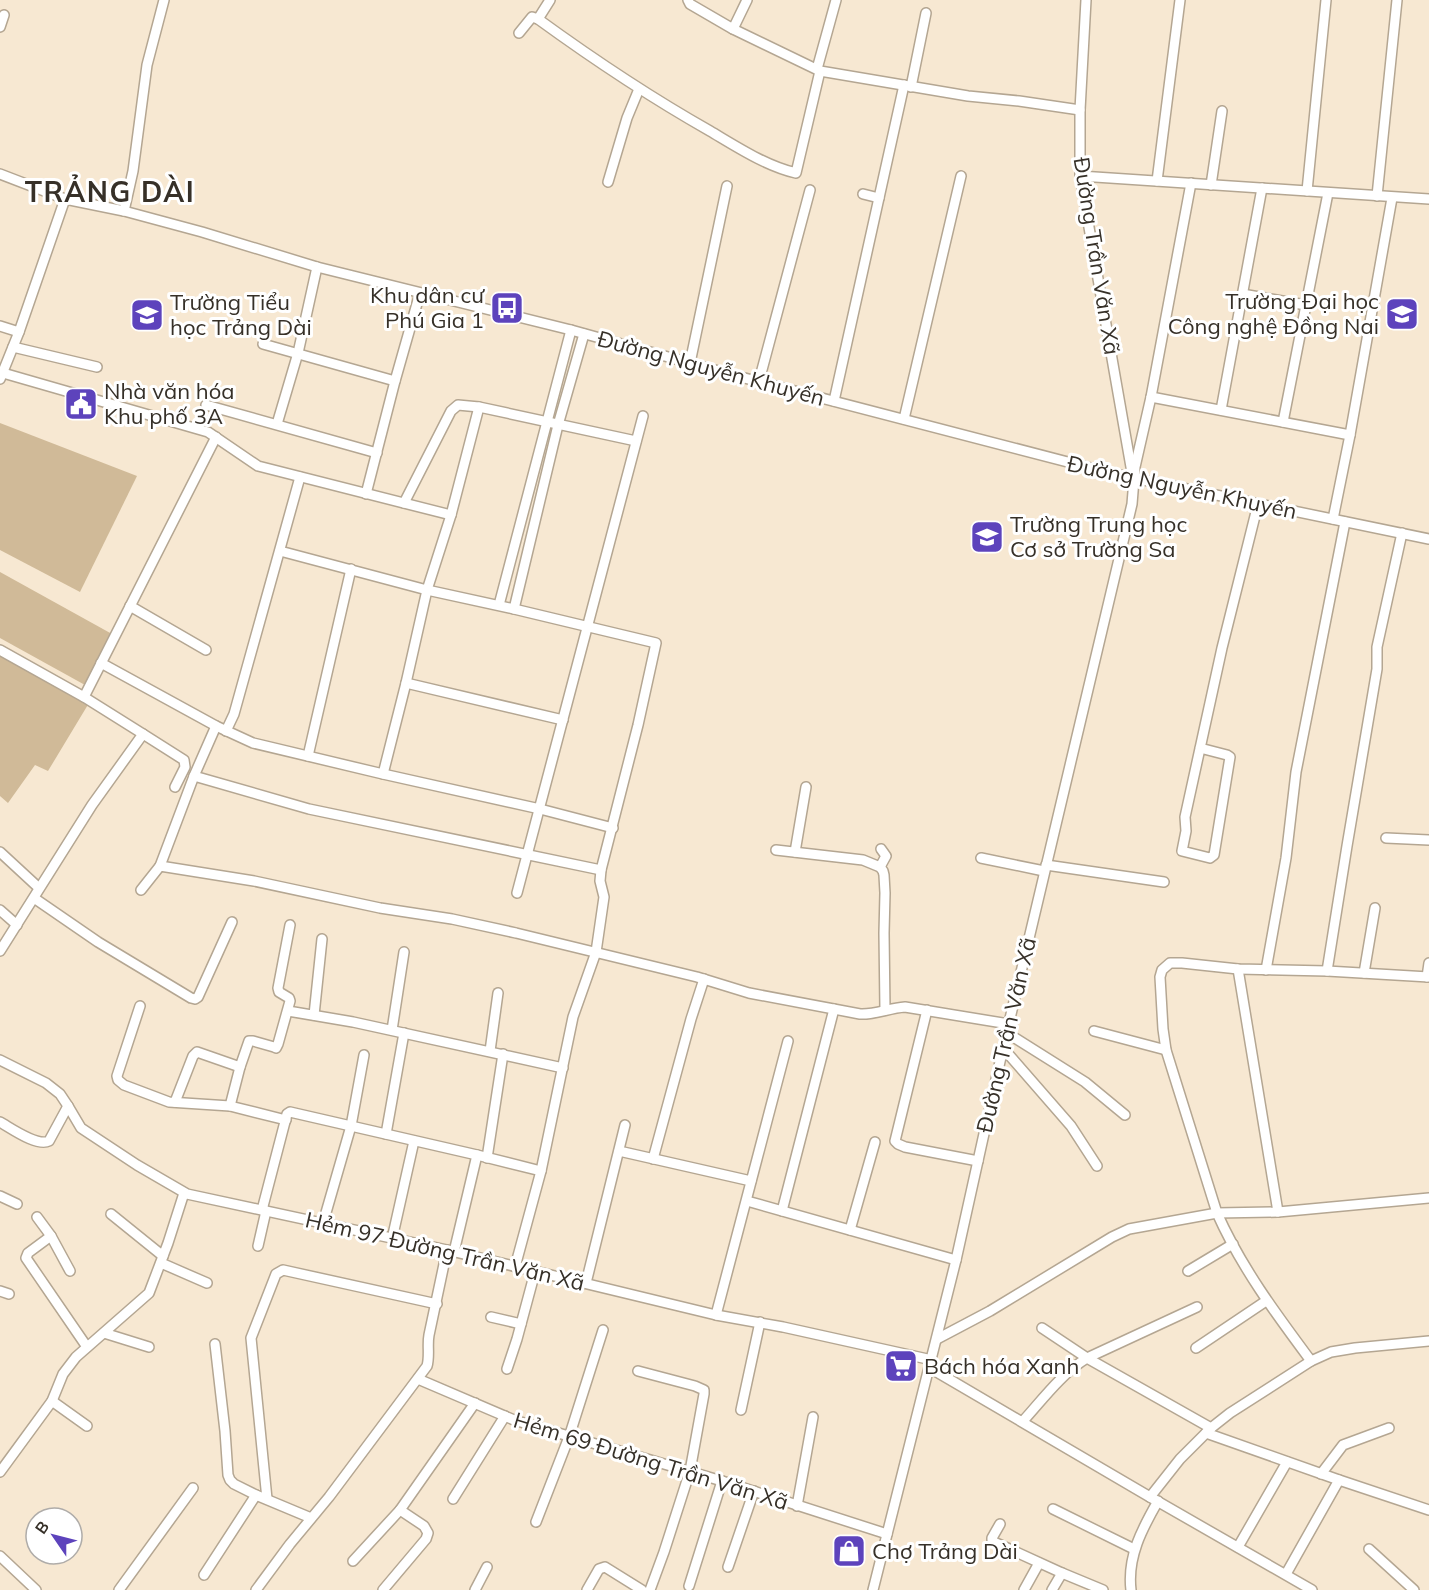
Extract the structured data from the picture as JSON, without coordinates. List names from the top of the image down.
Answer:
{
  "streets": {
    "street": [
      "Đường Trần Văn Xã",
      "Đường Nguyễn Khuyến",
      "Hẻm 97 Đường Trần Văn Xã",
      "Hẻm 69 Đường Trần Văn Xã"
    ]
  },
  "crossings": [
    ["Đường Trần Văn Xã", "Đường Nguyễn Khuyến"],
    ["Đường Trần Văn Xã", "Hẻm 97 Đường Trần Văn Xã"],
    ["Đường Trần Văn Xã", "Hẻm 69 Đường Trần Văn Xã"]
  ],
  "districts": ["TRẢNG DÀI"],
  "places": {
    "bus stop": ["Khu dân cư Phú Gia 1"],
    "school or university": ["Trường Đại học Công nghệ Đồng Nai", "Trường Tiểu học Trảng Dài", "Trường Trung học Cơ sở Trường Sa"],
    "public building": ["Nhà văn hóa Khu phố 3A"],
    "supermarket": ["Bách hóa Xanh"],
    "shop": ["Chợ Trảng Dài"]
  },
  "north": "top left"
}
